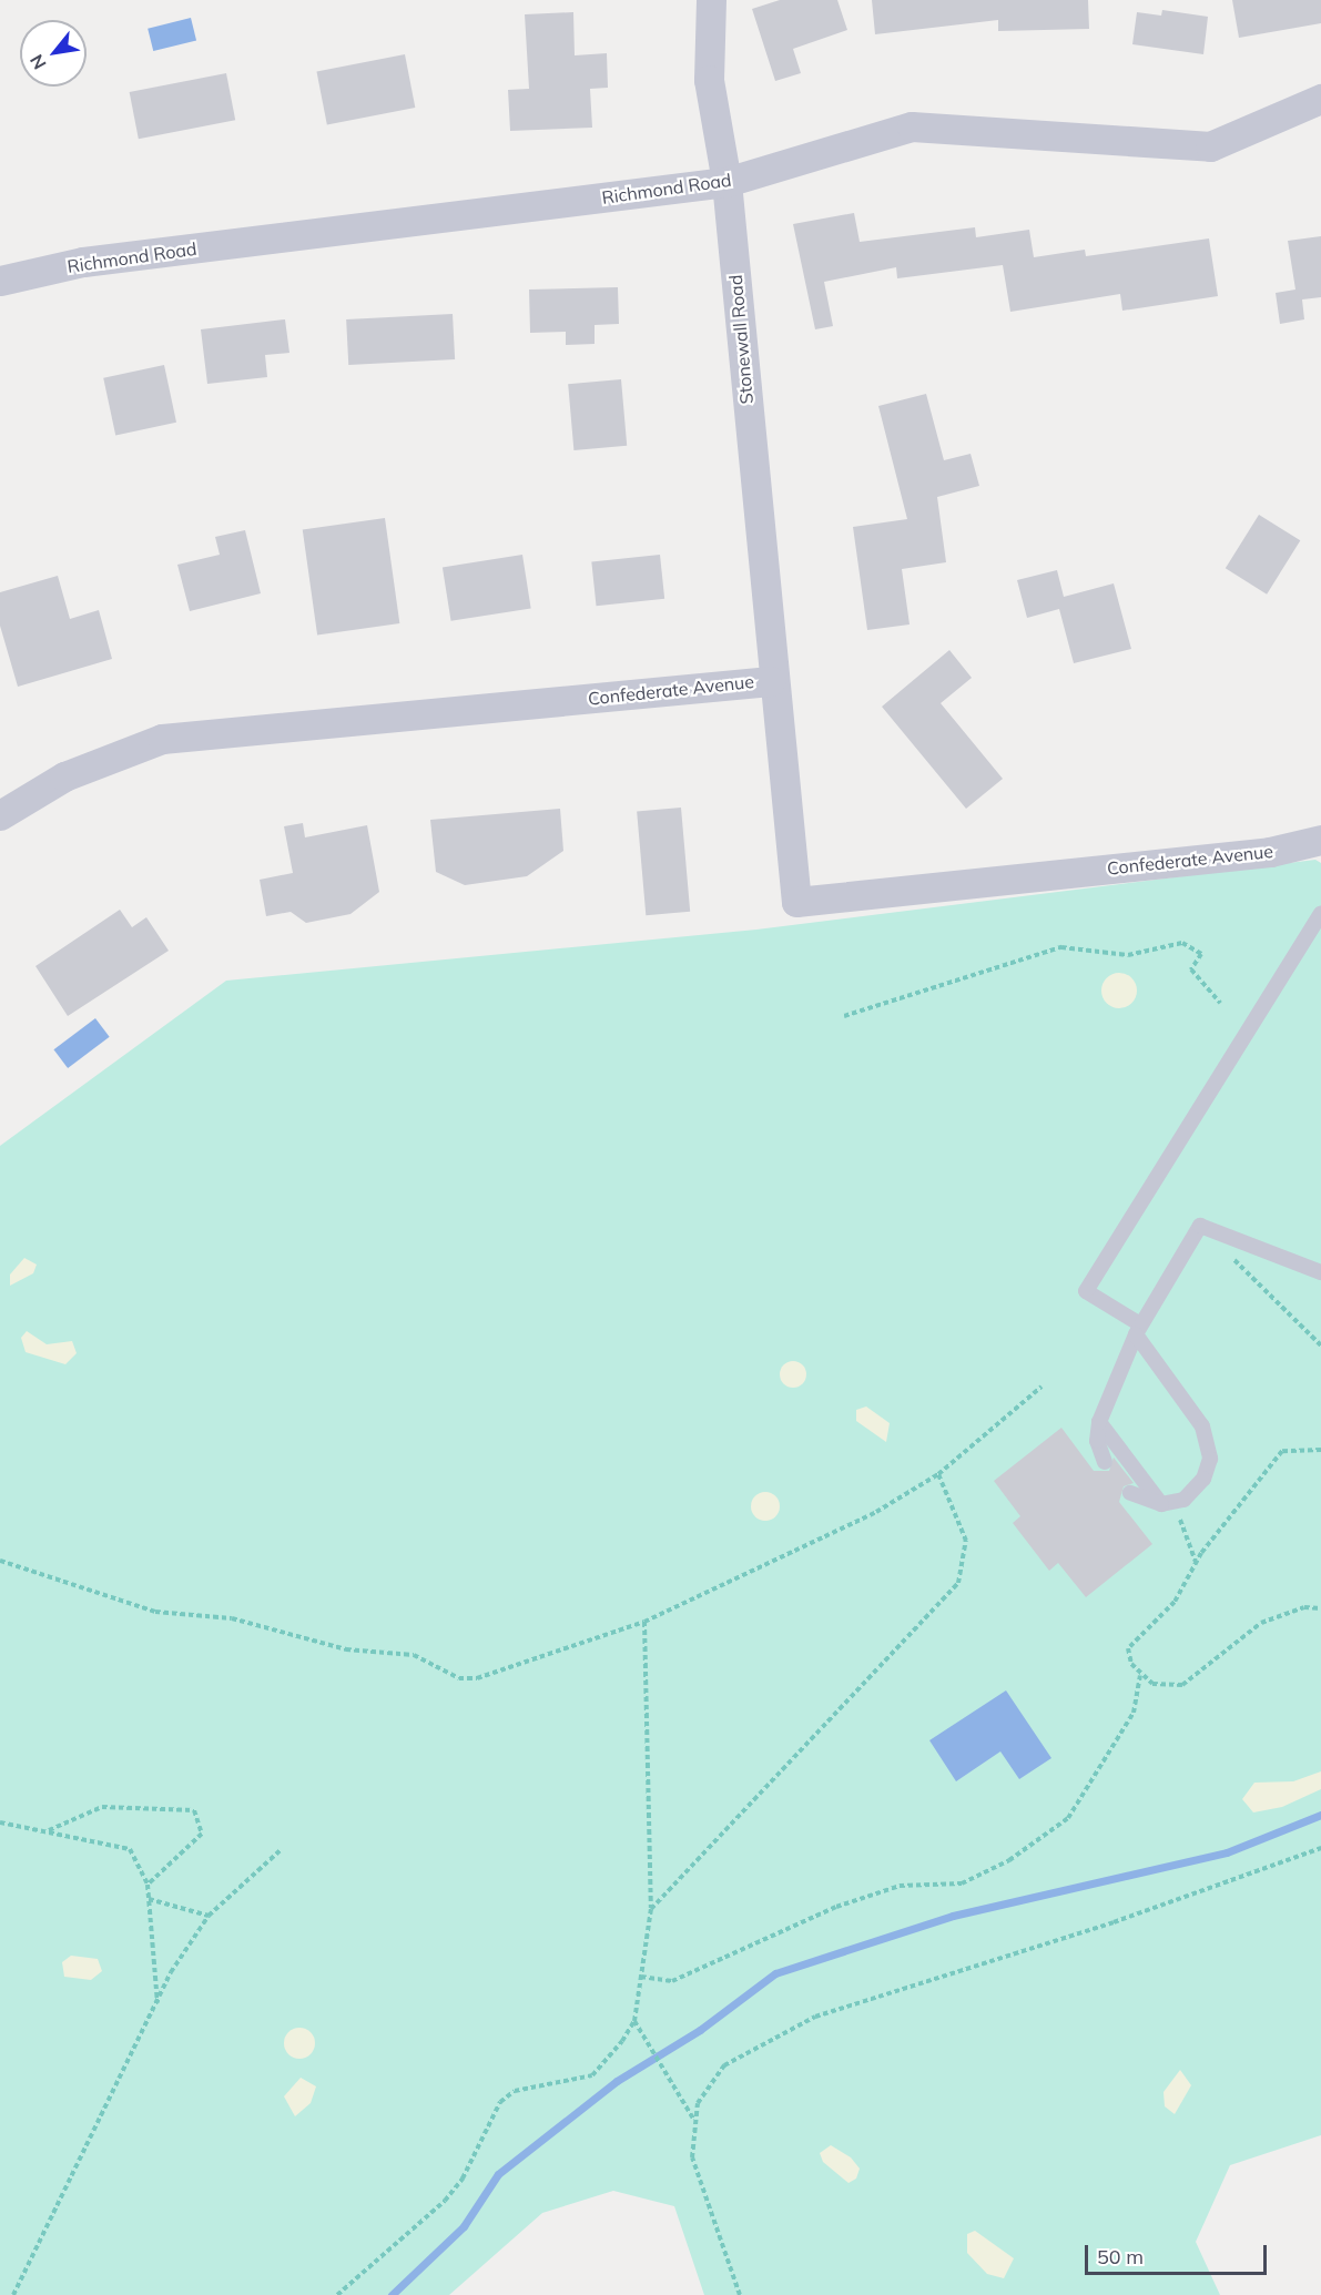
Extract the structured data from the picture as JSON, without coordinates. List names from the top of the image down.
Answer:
{
  "streets": {
    "street": ["Richmond Road", "Stonewall Road", "Confederate Avenue"]
  },
  "crossings": [
    ["Richmond Road", "Stonewall Road"],
    ["Stonewall Road", "Confederate Avenue"]
  ],
  "scale_bar": "50 m",
  "north": "bottom left"
}
